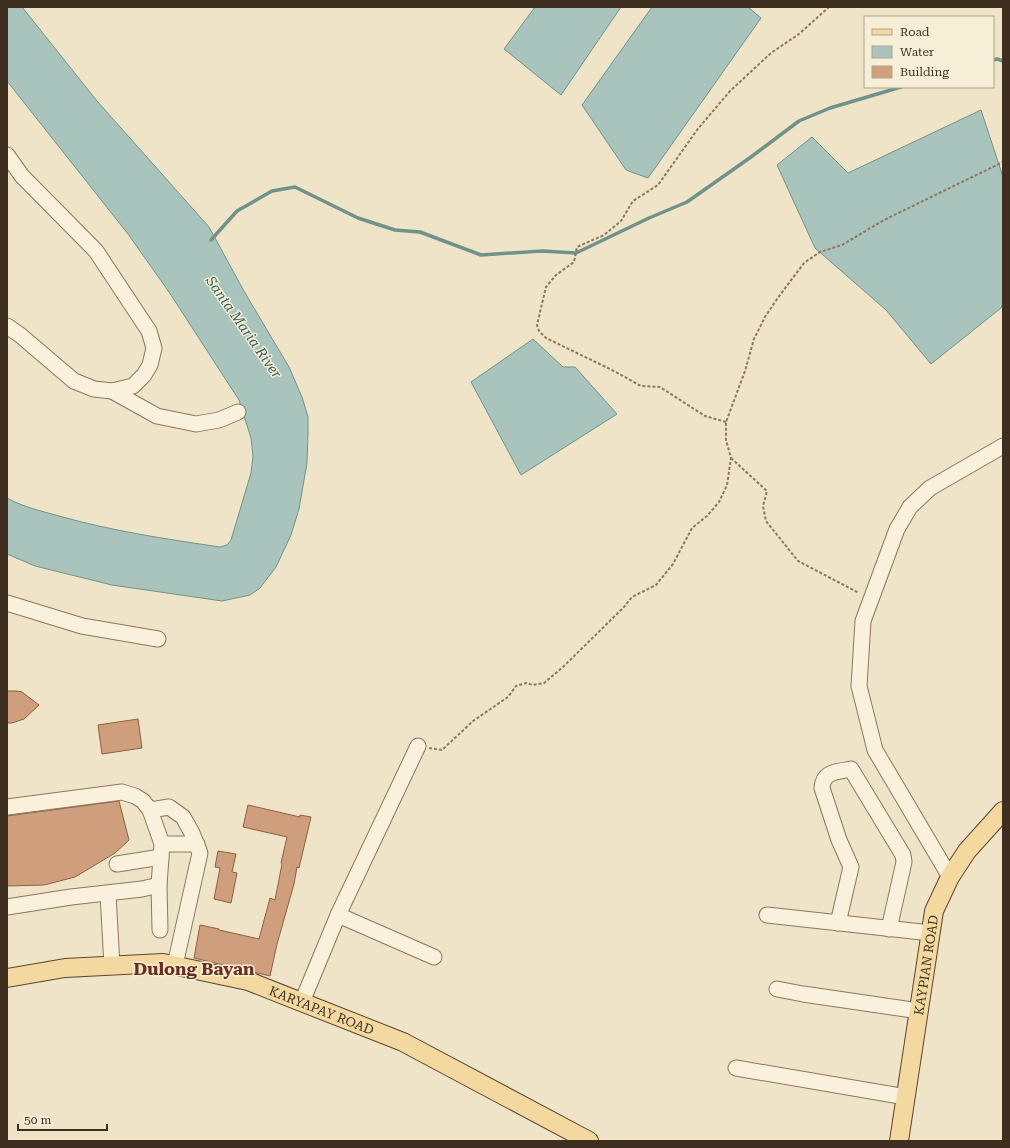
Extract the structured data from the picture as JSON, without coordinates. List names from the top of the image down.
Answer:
{
  "streets": {
    "main road": ["KAYPIAN ROAD", "KARYAPAY ROAD"]
  },
  "districts": ["Dulong Bayan"],
  "water": ["Santa Maria River"],
  "legend": ["Road", "Water", "Building"],
  "scale_bar": "50 m"
}
